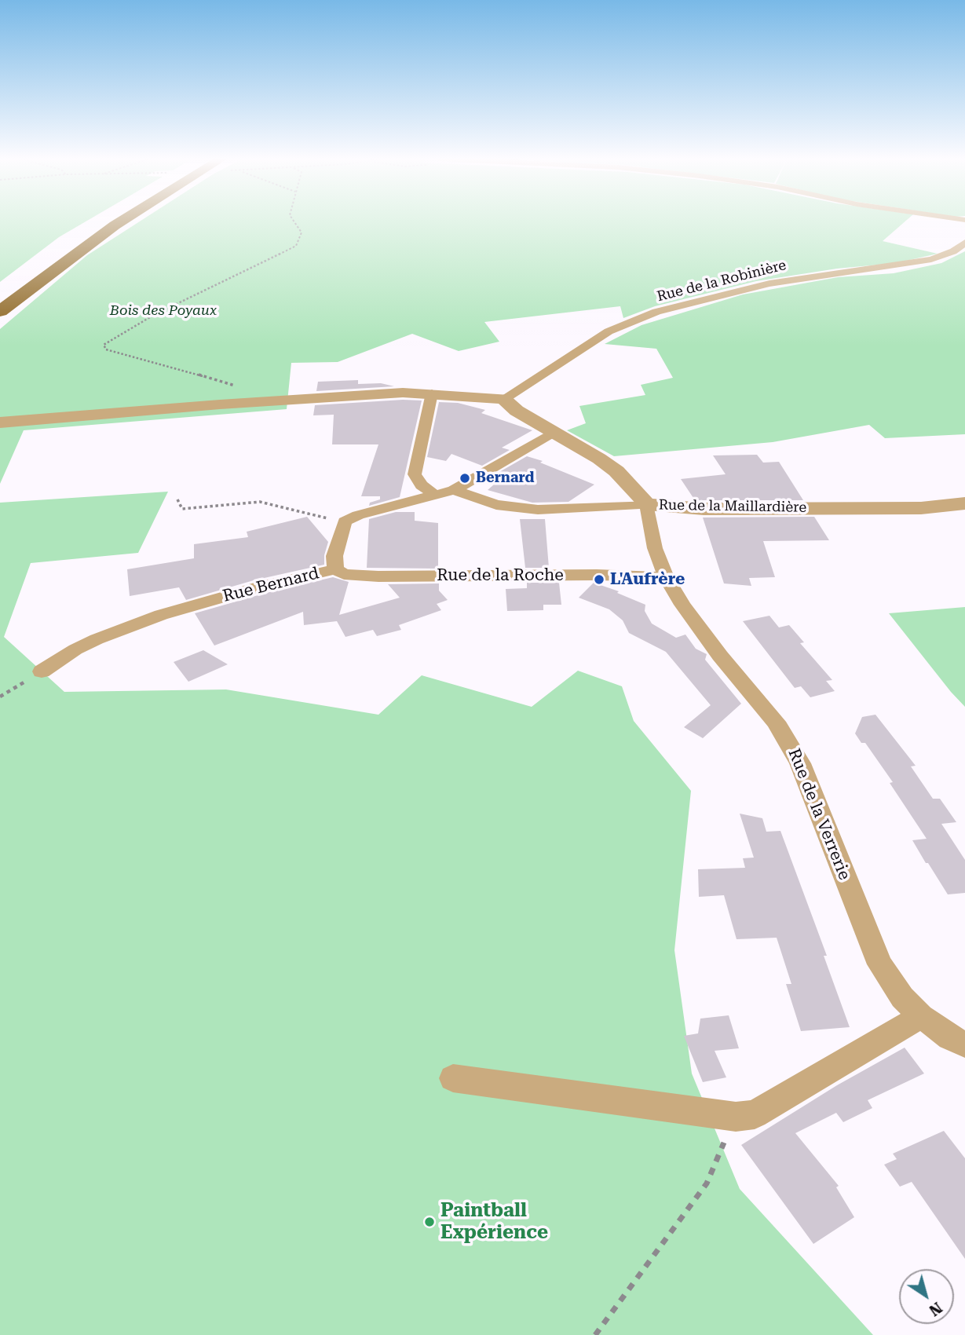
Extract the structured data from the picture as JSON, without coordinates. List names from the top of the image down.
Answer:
{
  "streets": {
    "street": [
      "Rue de la Robinière",
      "Rue de la Maillardière",
      "Rue de la Roche",
      "Rue Bernard",
      "Rue de la Verrerie"
    ]
  },
  "crossings": [
    ["Rue de la Robinière", "Rue de la Maillardière"],
    ["Rue de la Maillardière", "Rue de la Verrerie"],
    ["Rue de la Roche", "Rue Bernard"],
    ["Rue de la Roche", "Rue de la Verrerie"]
  ],
  "parks": ["Bois des Poyaux"],
  "places": ["Bernard", "L'Aufrère", "Paintball Expérience"],
  "north": "bottom right"
}
